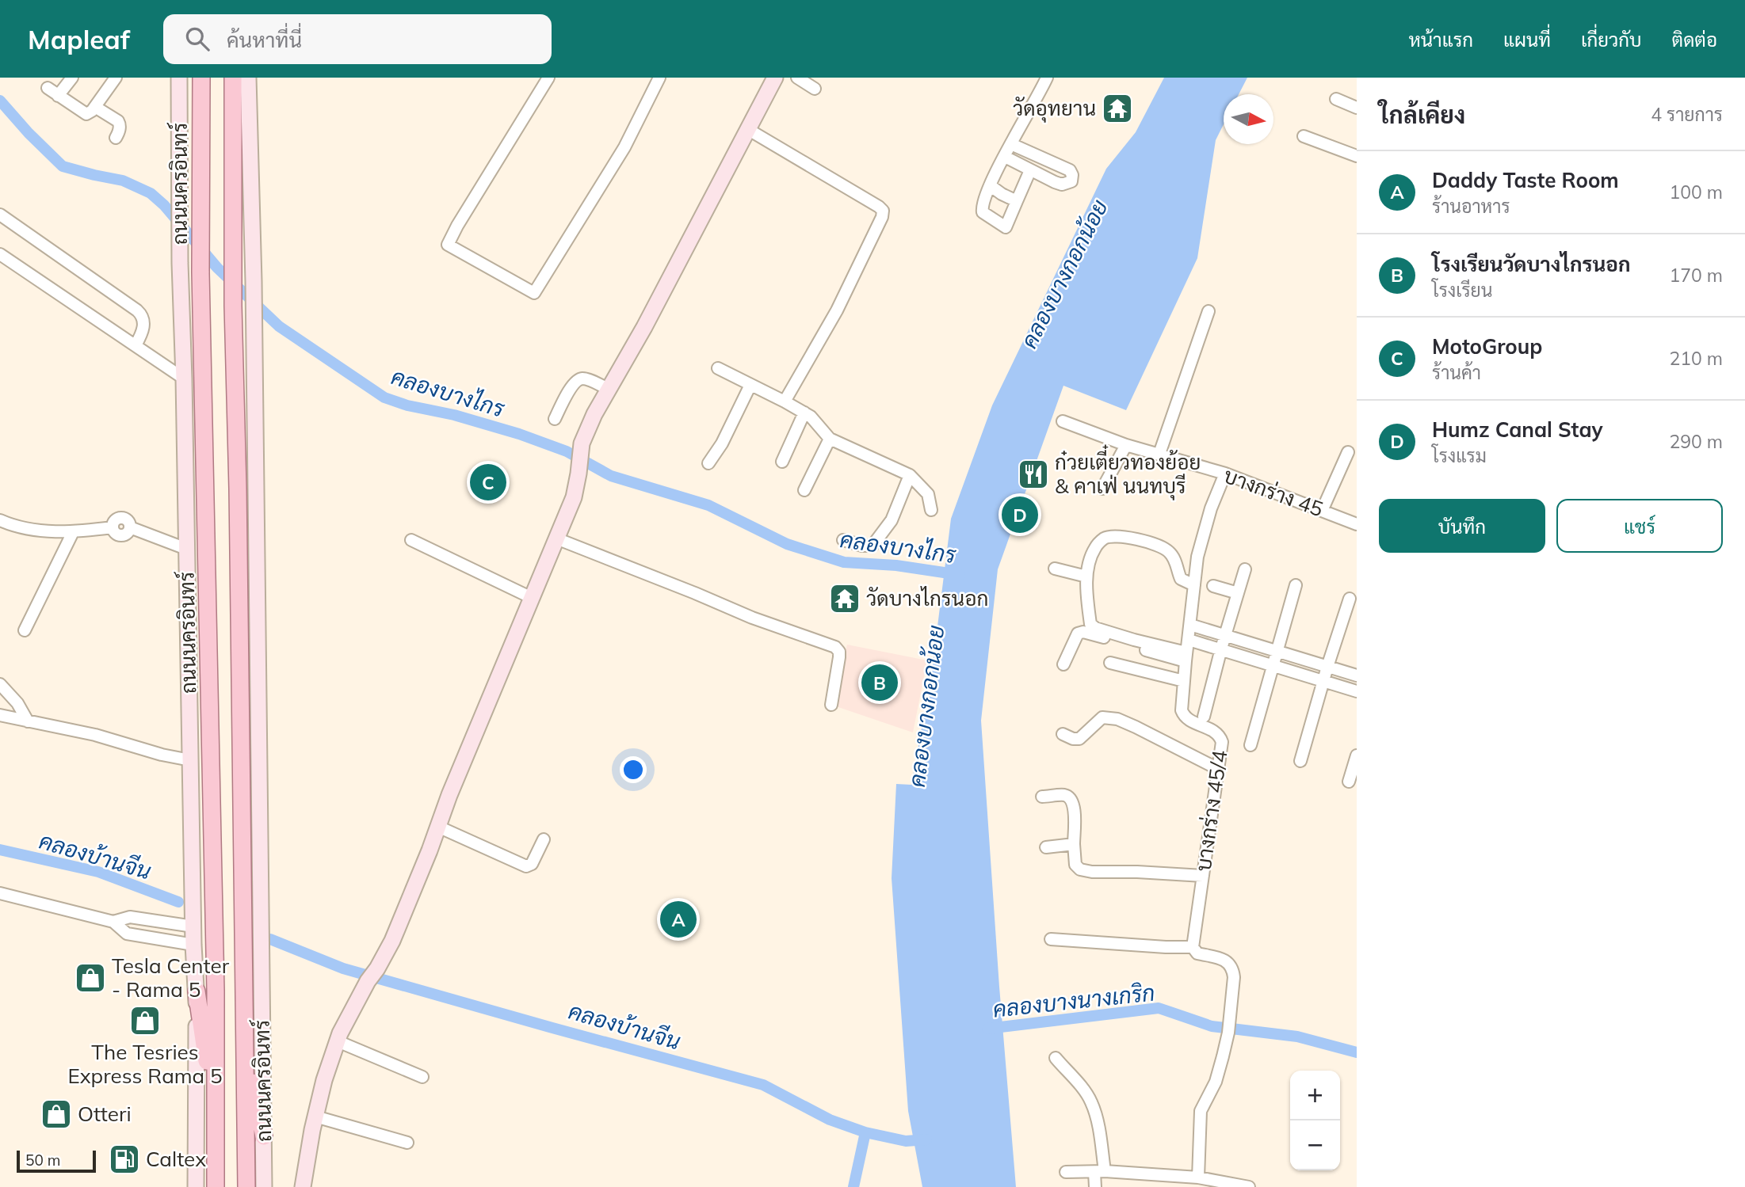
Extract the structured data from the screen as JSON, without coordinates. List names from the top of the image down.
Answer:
{
  "streets": {
    "main road": ["ถนนนครอินทร์"],
    "street": ["บางกร่าง 45", "บางกร่าง 45/4"]
  },
  "crossings": [
    ["บางกร่าง 45", "บางกร่าง 45/4"]
  ],
  "water": [
    "คลองบางกอกน้อย",
    "คลองบางไกร",
    "คลองบ้านจีน",
    "คลองบางนางเกริก"
  ],
  "places": {
    "temple": ["วัดอุทยาน", "วัดบางไกรนอก"],
    "restaurant": ["ก๋วยเตี๋ยวทองย้อย & คาเฟ่ นนทบุรี"],
    "shop": ["Tesla Center - Rama 5", "The Tesries Express Rama 5", "Otteri"],
    "fuel station": ["Caltex"]
  },
  "scale_bar": "50 m",
  "north": "right",
  "page": {
    "header": "Mapleaf",
    "search": "ค้นหาที่นี่",
    "nav": [
      "หน้าแรก",
      "แผนที่",
      "เกี่ยวกับ",
      "ติดต่อ"
    ],
    "heading": ["ใกล้เคียง", "4 รายการ"],
    "list": [
      {
        "mark": "A",
        "name": "Daddy Taste Room",
        "note": "ร้านอาหาร",
        "value": "100 m"
      },
      {
        "mark": "B",
        "name": "โรงเรียนวัดบางไกรนอก",
        "note": "โรงเรียน",
        "value": "170 m"
      },
      {
        "mark": "C",
        "name": "MotoGroup",
        "note": "ร้านค้า",
        "value": "210 m"
      },
      {
        "mark": "D",
        "name": "Humz Canal Stay",
        "note": "โรงแรม",
        "value": "290 m"
      }
    ],
    "pins": [
      "C",
      "D",
      "B",
      "A"
    ],
    "buttons": ["บันทึก", "แชร์"],
    "map_buttons": ["+", "−"],
    "scale": "50 m"
  }
}
